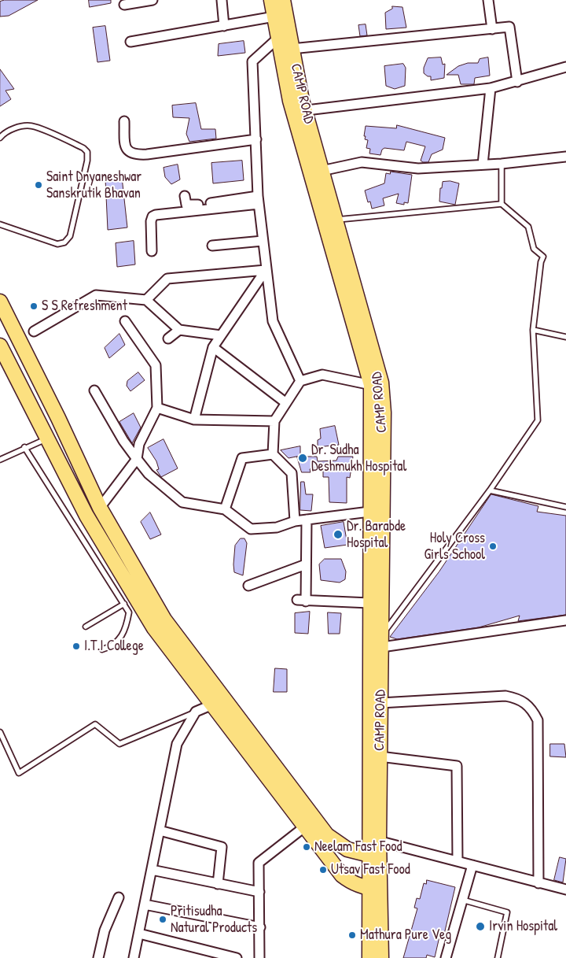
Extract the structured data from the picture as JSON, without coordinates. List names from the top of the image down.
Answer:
{
  "streets": {
    "main road": ["CAMP ROAD"]
  },
  "places": [
    "Saint Dnyaneshwar Sanskrutik Bhavan",
    "S S Refreshment",
    "Dr. Sudha Deshmukh Hospital",
    "Dr. Barabde Hospital",
    "Holy Cross Girls School",
    "I.T.I College",
    "Neelam Fast Food",
    "Utsav Fast Food",
    "Pritisudha Natural Products",
    "Irvin Hospital",
    "Mathura Pure Veg"
  ]
}
